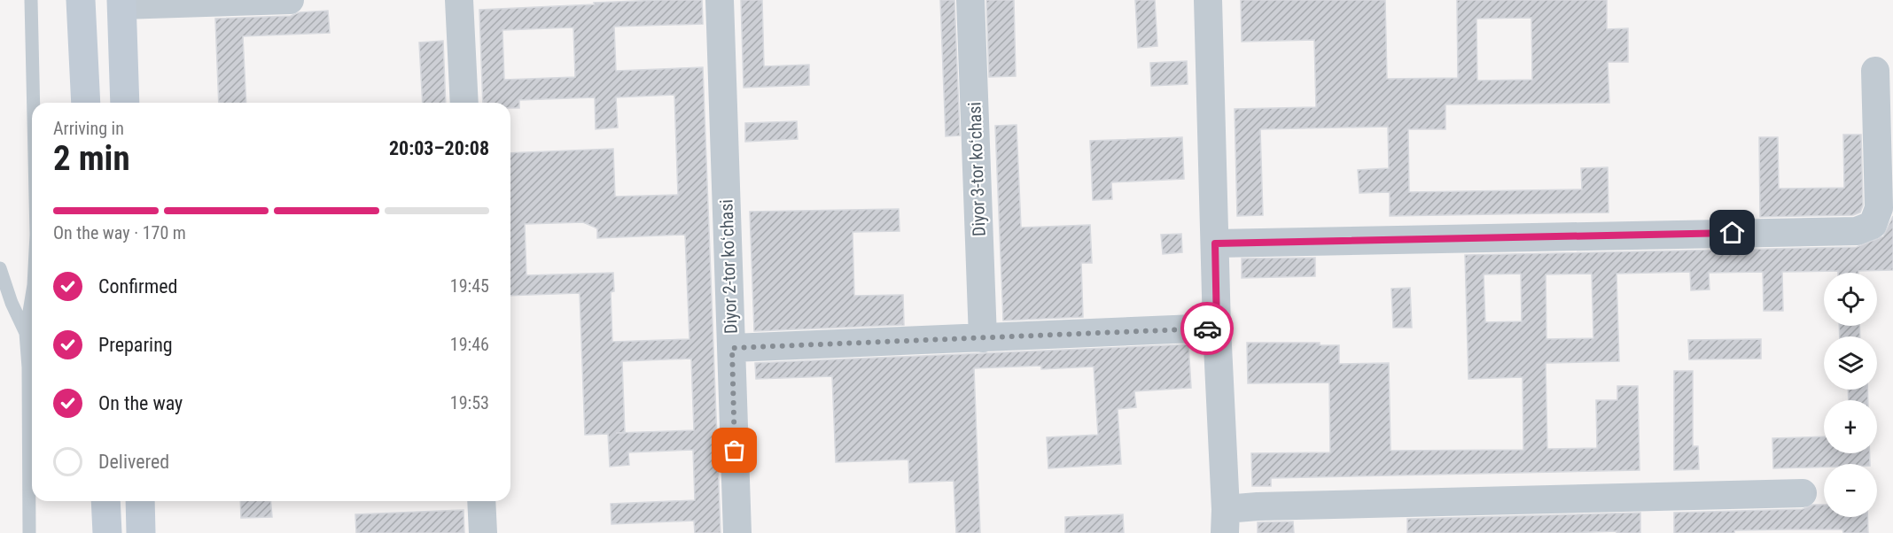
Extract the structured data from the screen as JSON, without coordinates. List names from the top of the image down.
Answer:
{
  "streets": {
    "street": ["Diyor 3-tor koʻchasi", "Diyor 2-tor koʻchasi"]
  },
  "page": {
    "heading": ["2 min", "Arriving in", "20:03–20:08"],
    "bar": "On the way · 170 m",
    "list": [
      ["Confirmed", "19:45"],
      ["Preparing", "19:46"],
      ["On the way", "19:53"],
      "Delivered"
    ],
    "map_buttons": ["+", "−"]
  }
}
